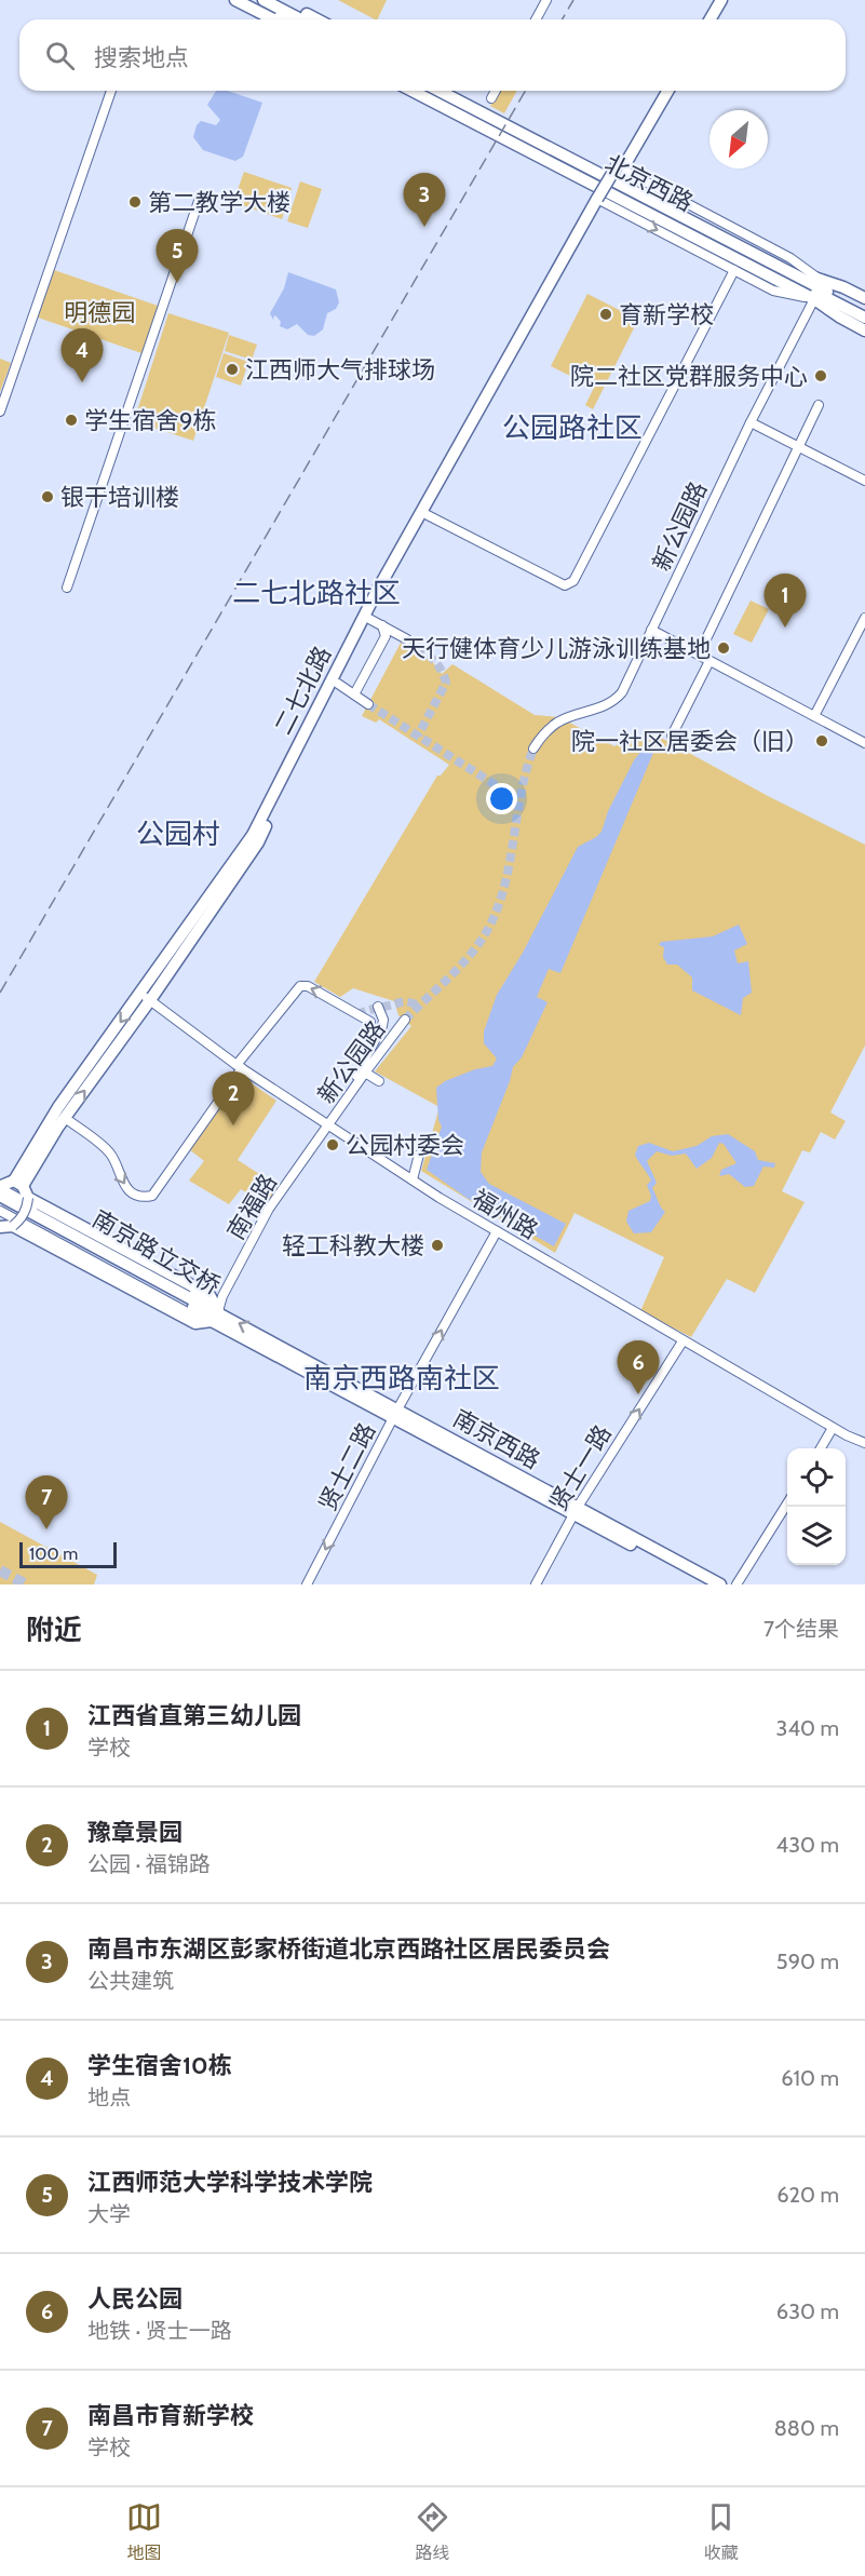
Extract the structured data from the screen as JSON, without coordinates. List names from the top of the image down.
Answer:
{
  "streets": {
    "main road": [
      "北京西路",
      "二七北路",
      "南京路立交桥",
      "南京西路"
    ],
    "street": [
      "新公园路",
      "南福路",
      "福州路",
      "贤士二路",
      "贤士一路"
    ]
  },
  "crossings": [
    ["北京西路", "新公园路"],
    ["新公园路", "南福路"],
    ["新公园路", "福州路"],
    ["二七北路", "福州路"],
    ["南福路", "福州路"],
    ["南福路", "南京路立交桥"],
    ["南福路", "南京西路"],
    ["福州路", "贤士二路"],
    ["福州路", "贤士一路"],
    ["南京路立交桥", "南京西路"],
    ["南京西路", "贤士二路"],
    ["南京西路", "贤士一路"]
  ],
  "one_way": ["贤士一路"],
  "districts": [
    "公园路社区",
    "二七北路社区",
    "公园村",
    "南京西路南社区"
  ],
  "parks": ["明德园"],
  "places": [
    "第二教学大楼",
    "育新学校",
    "江西师大气排球场",
    "院二社区党群服务中心",
    "学生宿舍9栋",
    "银干培训楼",
    "天行健体育少儿游泳训练基地",
    "院一社区居委会（旧）",
    "公园村委会",
    "轻工科教大楼"
  ],
  "scale_bar": "100 m",
  "north": "bottom left",
  "page": {
    "search": "搜索地点",
    "pins": [
      "3",
      "5",
      "4",
      "1",
      "2",
      "6",
      "7"
    ],
    "scale": "100 m",
    "heading": ["附近", "7个结果"],
    "list": [
      {
        "mark": "1",
        "name": "江西省直第三幼儿园",
        "note": "学校",
        "value": "340 m"
      },
      {
        "mark": "2",
        "name": "豫章景园",
        "note": "公园 · 福锦路",
        "value": "430 m"
      },
      {
        "mark": "3",
        "name": "南昌市东湖区彭家桥街道北京西路社区居民委员会",
        "note": "公共建筑",
        "value": "590 m"
      },
      {
        "mark": "4",
        "name": "学生宿舍10栋",
        "note": "地点",
        "value": "610 m"
      },
      {
        "mark": "5",
        "name": "江西师范大学科学技术学院",
        "note": "大学",
        "value": "620 m"
      },
      {
        "mark": "6",
        "name": "人民公园",
        "note": "地铁 · 贤士一路",
        "value": "630 m"
      },
      {
        "mark": "7",
        "name": "南昌市育新学校",
        "note": "学校",
        "value": "880 m"
      }
    ],
    "nav": ["地图", "路线", "收藏"]
  }
}
